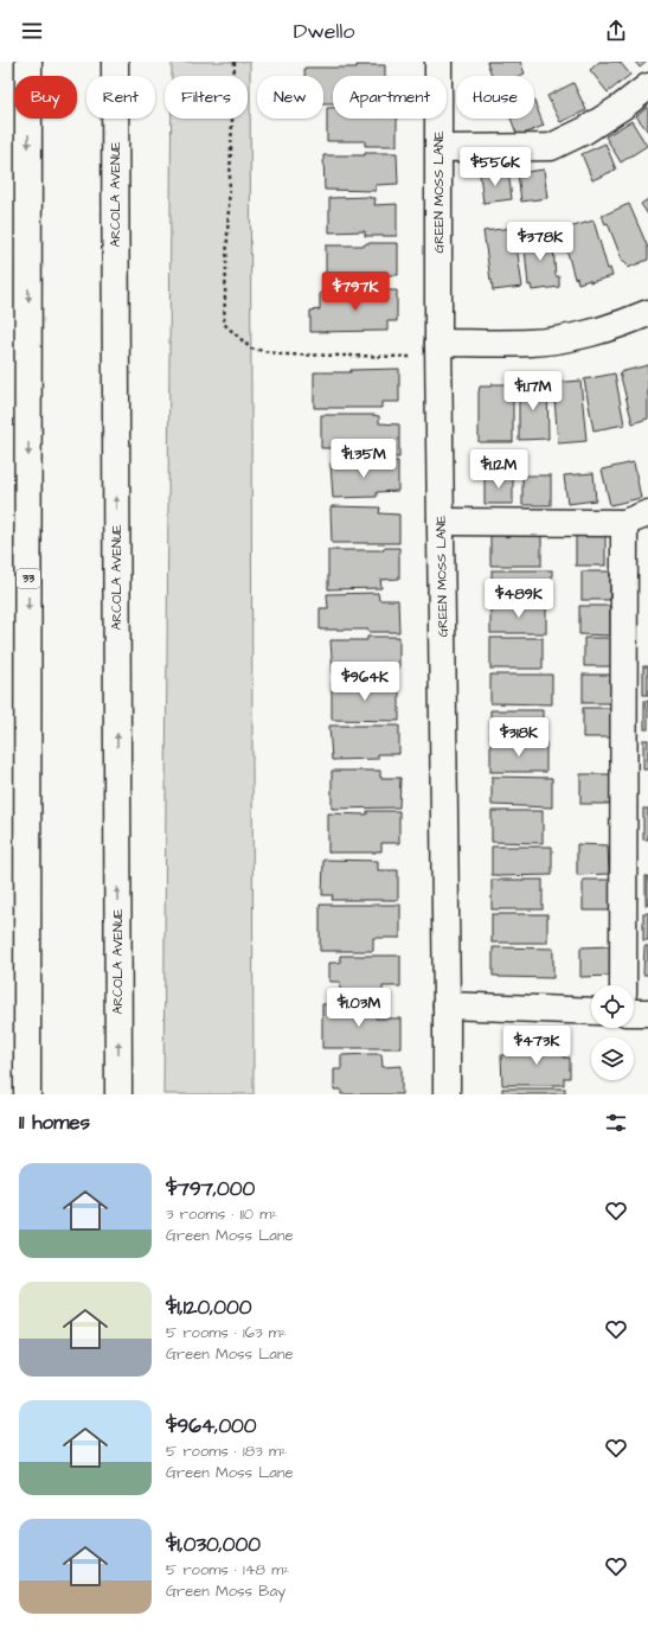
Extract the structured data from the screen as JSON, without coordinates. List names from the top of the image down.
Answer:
{
  "streets": {
    "main road": ["GREEN MOSS LANE", "ARCOLA AVENUE", "33"]
  },
  "page": {
    "header": "Dwello",
    "chip": [
      "Buy",
      "Rent",
      "Filters",
      "New",
      "Apartment",
      "House"
    ],
    "price": [
      "$556K",
      "$378K",
      "$797K",
      "$1.17M",
      "$1.35M",
      "$1.12M",
      "$489K",
      "$964K",
      "$318K",
      "$1.03M",
      "$473K"
    ],
    "heading": "11 homes",
    "list": [
      {
        "name": "$797,000",
        "note": "3 rooms · 110 m² · Green Moss Lane"
      },
      {
        "name": "$1,120,000",
        "note": "5 rooms · 163 m² · Green Moss Lane"
      },
      {
        "name": "$964,000",
        "note": "5 rooms · 183 m² · Green Moss Lane"
      },
      {
        "name": "$1,030,000",
        "note": "5 rooms · 148 m² · Green Moss Bay"
      }
    ]
  }
}
